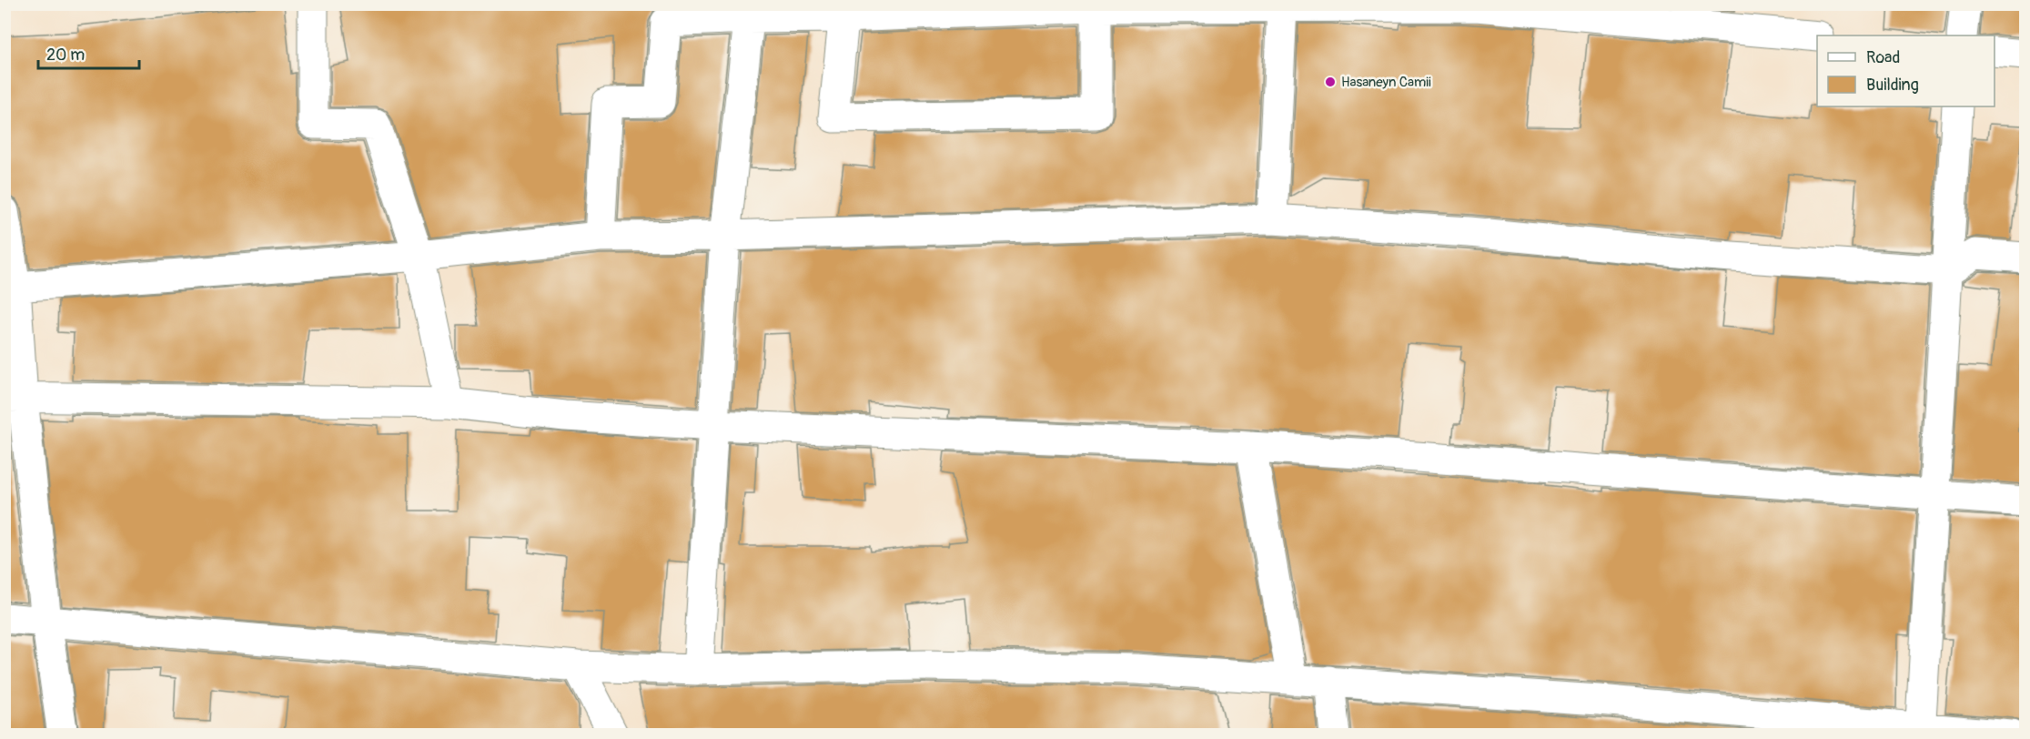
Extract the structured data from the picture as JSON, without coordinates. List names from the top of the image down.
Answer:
{
  "places": ["Hasaneyn Camii"],
  "legend": ["Road", "Building"],
  "scale_bar": "20 m"
}
